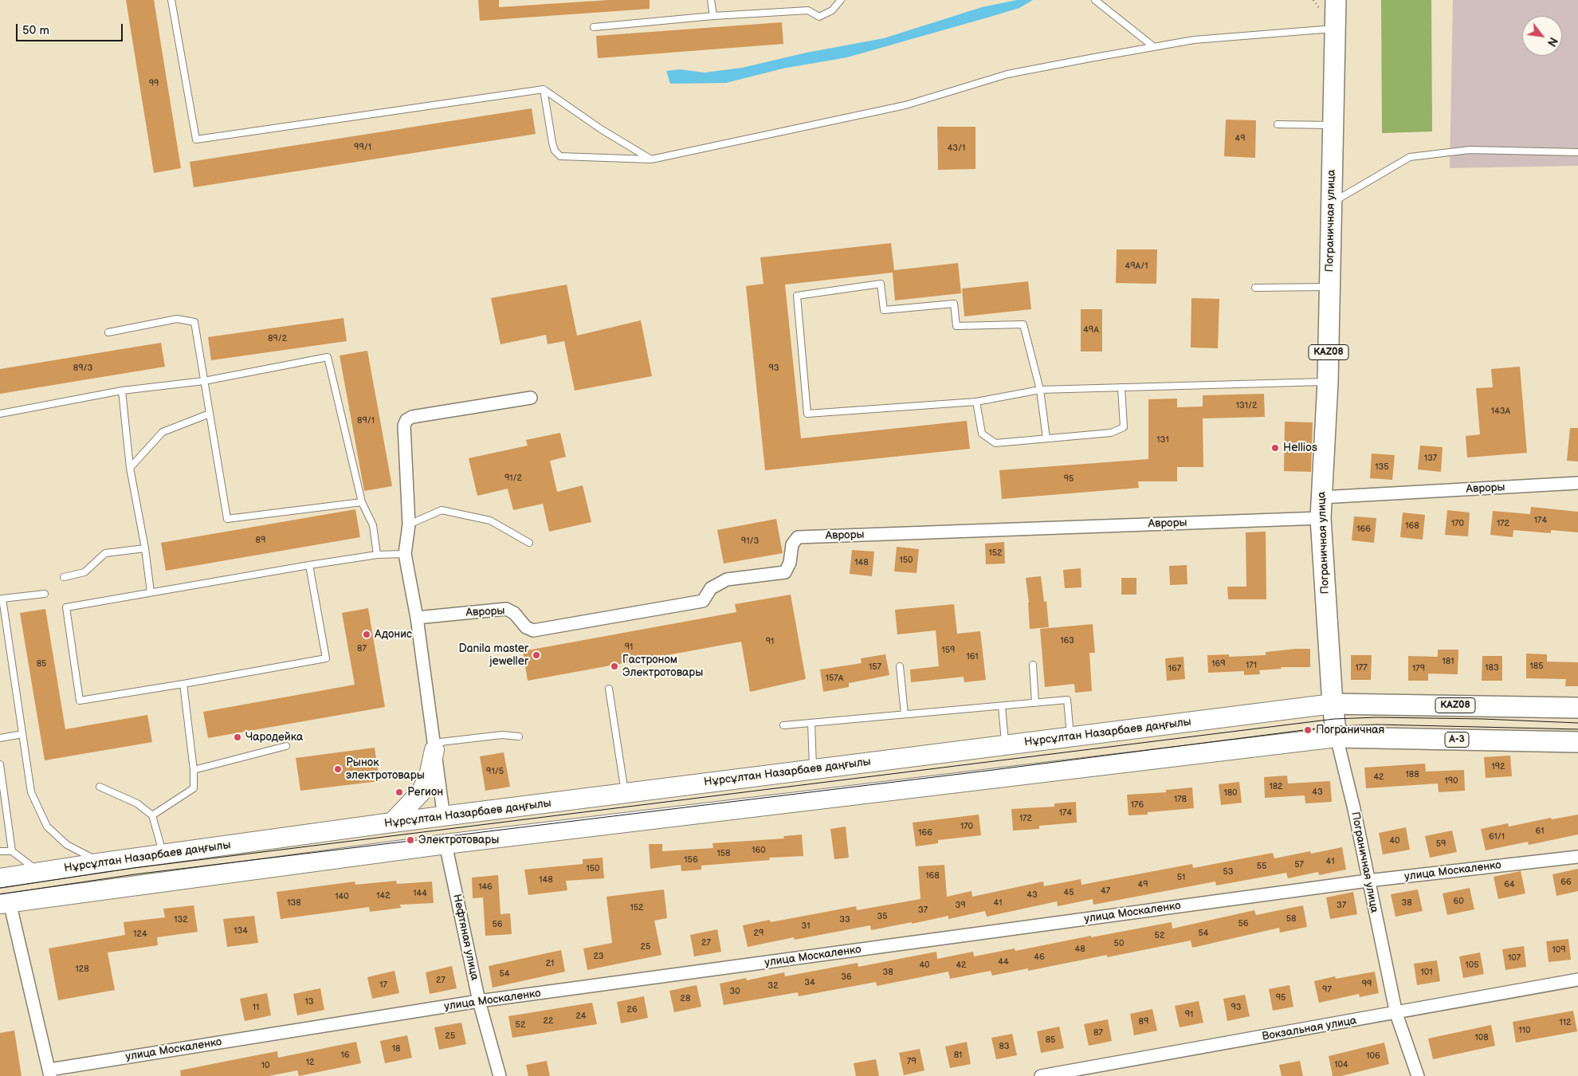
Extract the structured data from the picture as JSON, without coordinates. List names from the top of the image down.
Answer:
{
  "streets": {
    "highway": [
      "Пограничная улица",
      "KAZ08",
      "Нұрсұлтан Назарбаев даңғылы",
      "А-3"
    ],
    "street": [
      "Авроры",
      "улица Москаленко",
      "Нефтяная улица",
      "Вокзальная улица"
    ]
  },
  "crossings": [
    ["Пограничная улица", "Авроры"],
    ["Пограничная улица", "Нұрсұлтан Назарбаев даңғылы"],
    ["Пограничная улица", "А-3"],
    ["Пограничная улица", "улица Москаленко"],
    ["Пограничная улица", "Вокзальная улица"],
    ["улица Москаленко", "Нефтяная улица"]
  ],
  "places": [
    "Hellios",
    "Адонис",
    "Danila master jeweller",
    "Гастроном Электротовары",
    "Пограничная",
    "Чародейка",
    "Рынок электротовары",
    "Регион",
    "Электротовары"
  ],
  "house_numbers": [
    "99",
    "49",
    "99/1",
    "43/1",
    "49А/1",
    "49А",
    "89/2",
    "89/3",
    "93",
    "131/2",
    "143А",
    "89/1",
    "131",
    "137",
    "135",
    "91/2",
    "95",
    "174",
    "170",
    "172",
    "168",
    "166",
    "89",
    "91/3",
    "152",
    "150",
    "148",
    "163",
    "91",
    "91",
    "87",
    "159",
    "161",
    "181",
    "85",
    "169",
    "171",
    "185",
    "157",
    "177",
    "183",
    "167",
    "179",
    "157А",
    "192",
    "91/5",
    "188",
    "42",
    "190",
    "182",
    "43",
    "180",
    "178",
    "176",
    "174",
    "172",
    "170",
    "61",
    "166",
    "61/1",
    "40",
    "59",
    "160",
    "158",
    "156",
    "41",
    "57",
    "55",
    "150",
    "53",
    "168",
    "51",
    "148",
    "66",
    "49",
    "64",
    "146",
    "47",
    "45",
    "144",
    "43",
    "142",
    "140",
    "60",
    "138",
    "41",
    "38",
    "39",
    "37",
    "152",
    "37",
    "35",
    "58",
    "132",
    "33",
    "56",
    "56",
    "31",
    "134",
    "29",
    "54",
    "124",
    "52",
    "27",
    "50",
    "25",
    "48",
    "109",
    "23",
    "46",
    "107",
    "44",
    "21",
    "40",
    "42",
    "105",
    "128",
    "38",
    "101",
    "54",
    "36",
    "27",
    "34",
    "99",
    "17",
    "32",
    "97",
    "30",
    "95",
    "28",
    "13",
    "11",
    "93",
    "26",
    "91",
    "24",
    "22",
    "89",
    "112",
    "52",
    "110",
    "87",
    "25",
    "108",
    "85",
    "83",
    "18",
    "16",
    "81",
    "106",
    "79",
    "12",
    "104",
    "10"
  ],
  "scale_bar": "50 m",
  "north": "bottom right"
}
